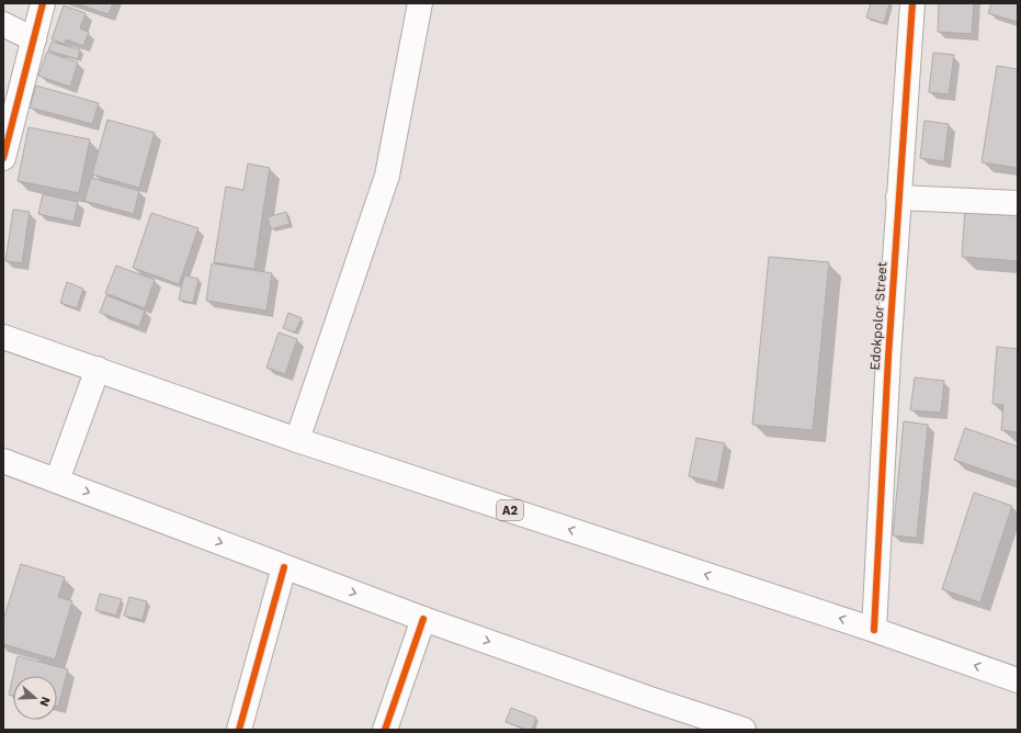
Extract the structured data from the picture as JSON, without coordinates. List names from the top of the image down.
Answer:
{
  "streets": {
    "main road": ["Edokpolor Street", "A2"]
  },
  "crossings": [
    ["Edokpolor Street", "A2"]
  ],
  "north": "right"
}
